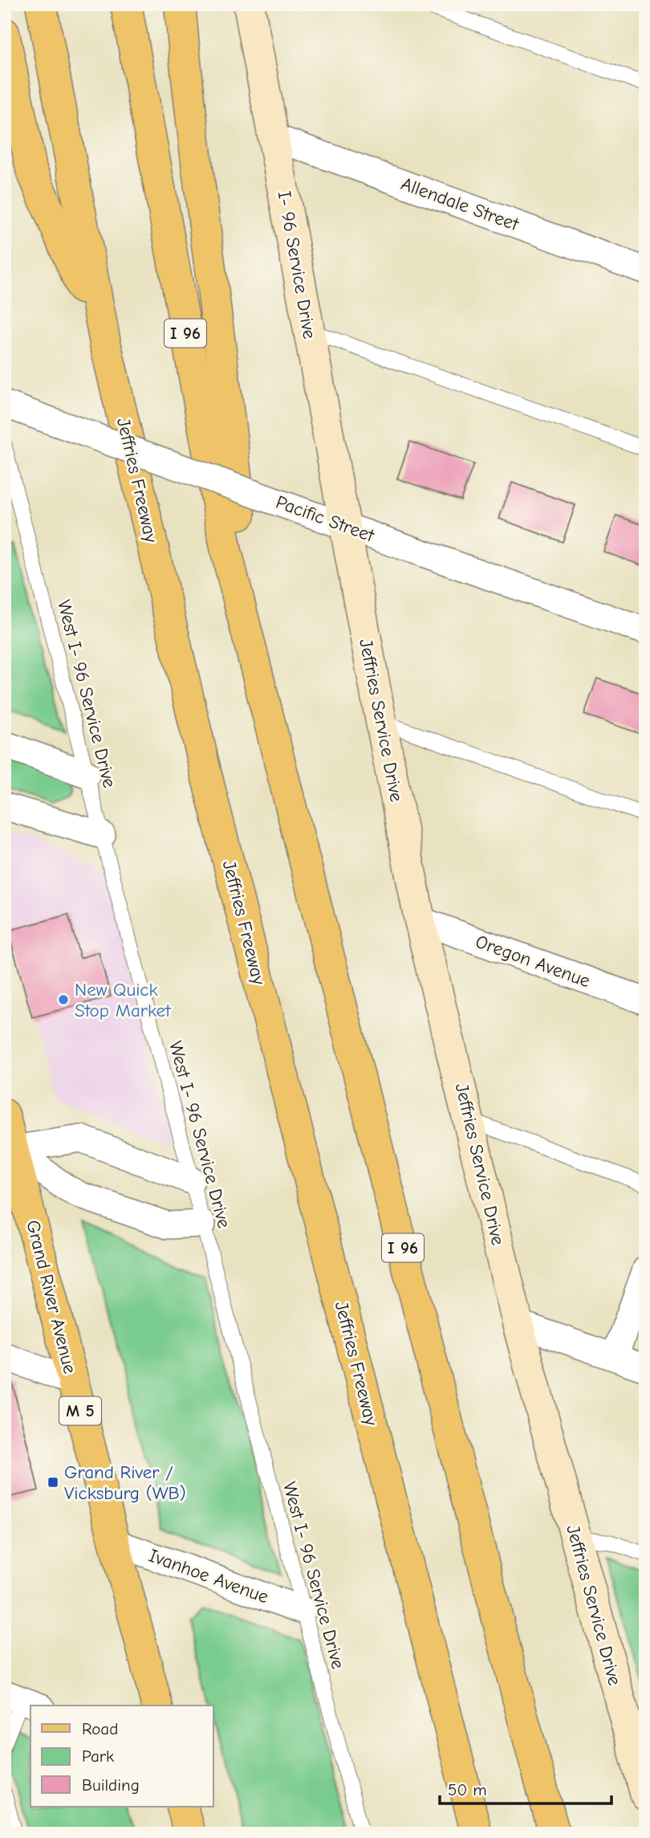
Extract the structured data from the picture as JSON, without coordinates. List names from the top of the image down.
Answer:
{
  "streets": {
    "main road": [
      "I 96",
      "Jeffries Freeway",
      "Grand River Avenue",
      "M 5"
    ],
    "street": [
      "Allendale Street",
      "I- 96 Service Drive",
      "Pacific Street",
      "Jeffries Service Drive",
      "Oregon Avenue",
      "Ivanhoe Avenue"
    ],
    "lane": ["West I- 96 Service Drive"]
  },
  "crossings": [
    ["Allendale Street", "I- 96 Service Drive"],
    ["I- 96 Service Drive", "Pacific Street"],
    ["I- 96 Service Drive", "Jeffries Service Drive"],
    ["Pacific Street", "Jeffries Service Drive"],
    ["West I- 96 Service Drive", "Ivanhoe Avenue"],
    ["Jeffries Service Drive", "Oregon Avenue"],
    ["Grand River Avenue", "Ivanhoe Avenue"]
  ],
  "places": {
    "other": ["New Quick Stop Market"],
    "transit": ["Grand River / Vicksburg (WB)"]
  },
  "legend": ["Road", "Park", "Building"],
  "scale_bar": "50 m"
}
